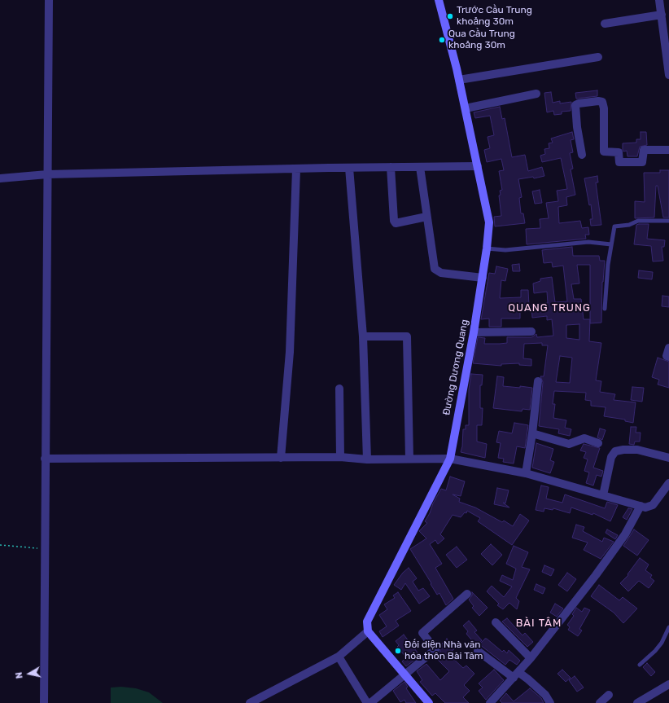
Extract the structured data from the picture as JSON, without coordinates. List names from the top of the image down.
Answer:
{
  "streets": {
    "street": ["Đường Dương Quang"]
  },
  "districts": ["QUANG TRUNG", "BÀI TÂM"],
  "places": ["Trước Cầu Trung khoảng 30m", "Qua Cầu Trung khoảng 30m", "Đối diện Nhà văn hóa thôn Bài Tâm"],
  "north": "left"
}
